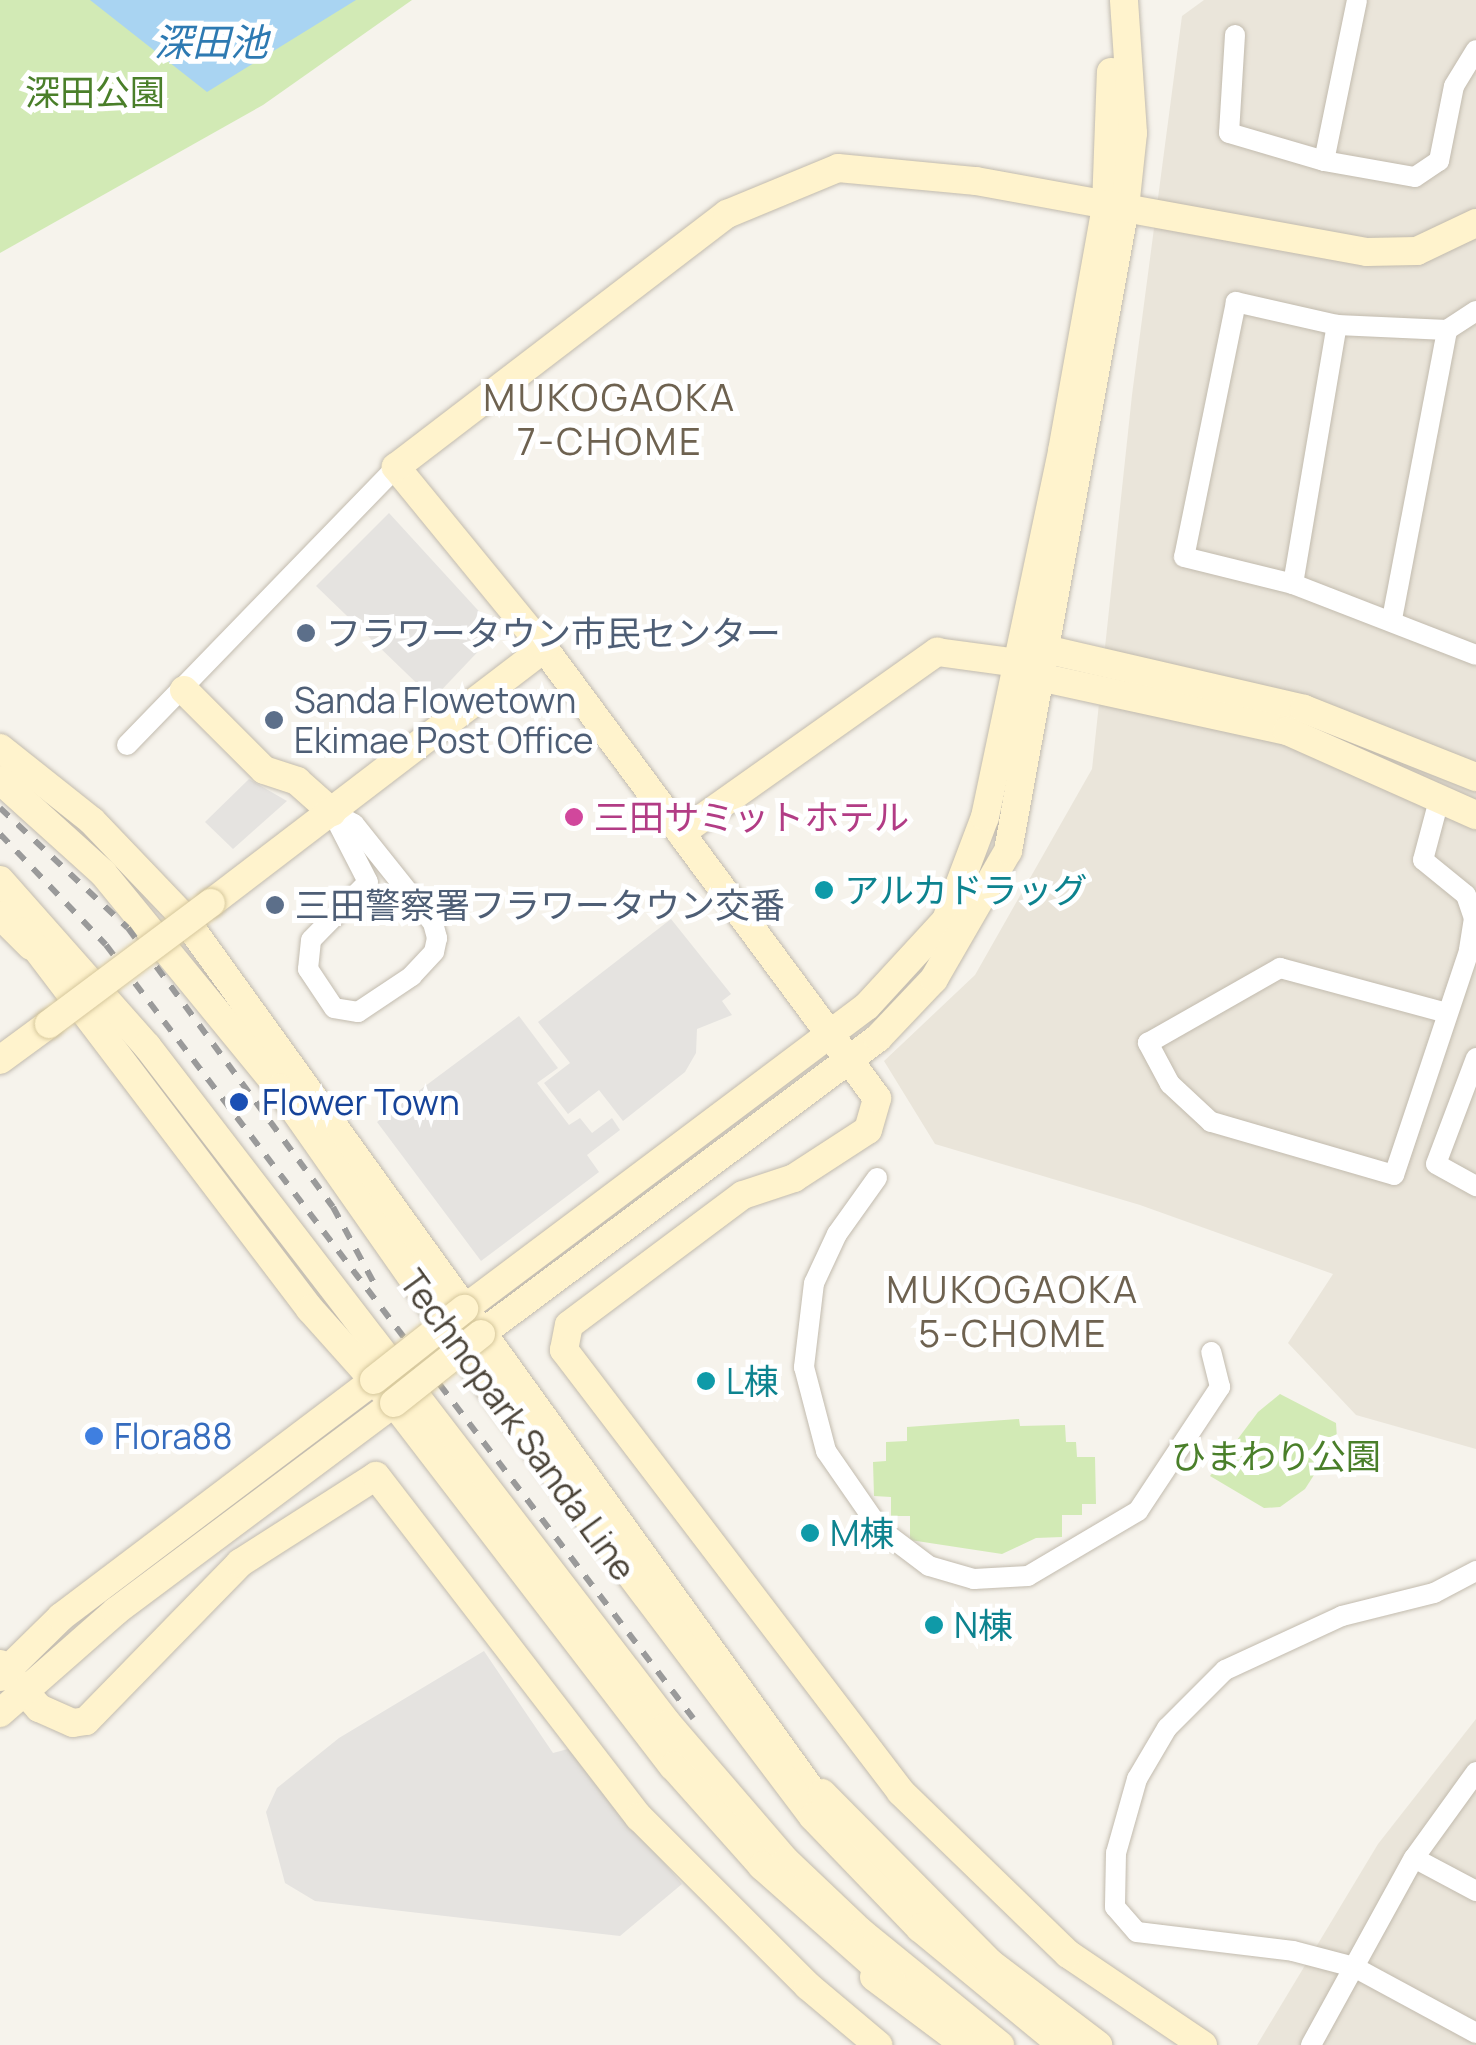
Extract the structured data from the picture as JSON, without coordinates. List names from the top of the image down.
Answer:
{
  "streets": {
    "street": ["Technopark Sanda Line"]
  },
  "districts": ["MUKOGAOKA 7-CHOME", "MUKOGAOKA 5-CHOME"],
  "water": ["深田池"],
  "parks": ["深田公園", "ひまわり公園"],
  "places": [
    "フラワータウン市民センター",
    "Sanda Flowetown Ekimae Post Office",
    "三田サミットホテル",
    "アルカドラッグ",
    "三田警察署フラワータウン交番",
    "Flower Town",
    "L棟",
    "Flora88",
    "M棟",
    "N棟"
  ]
}
